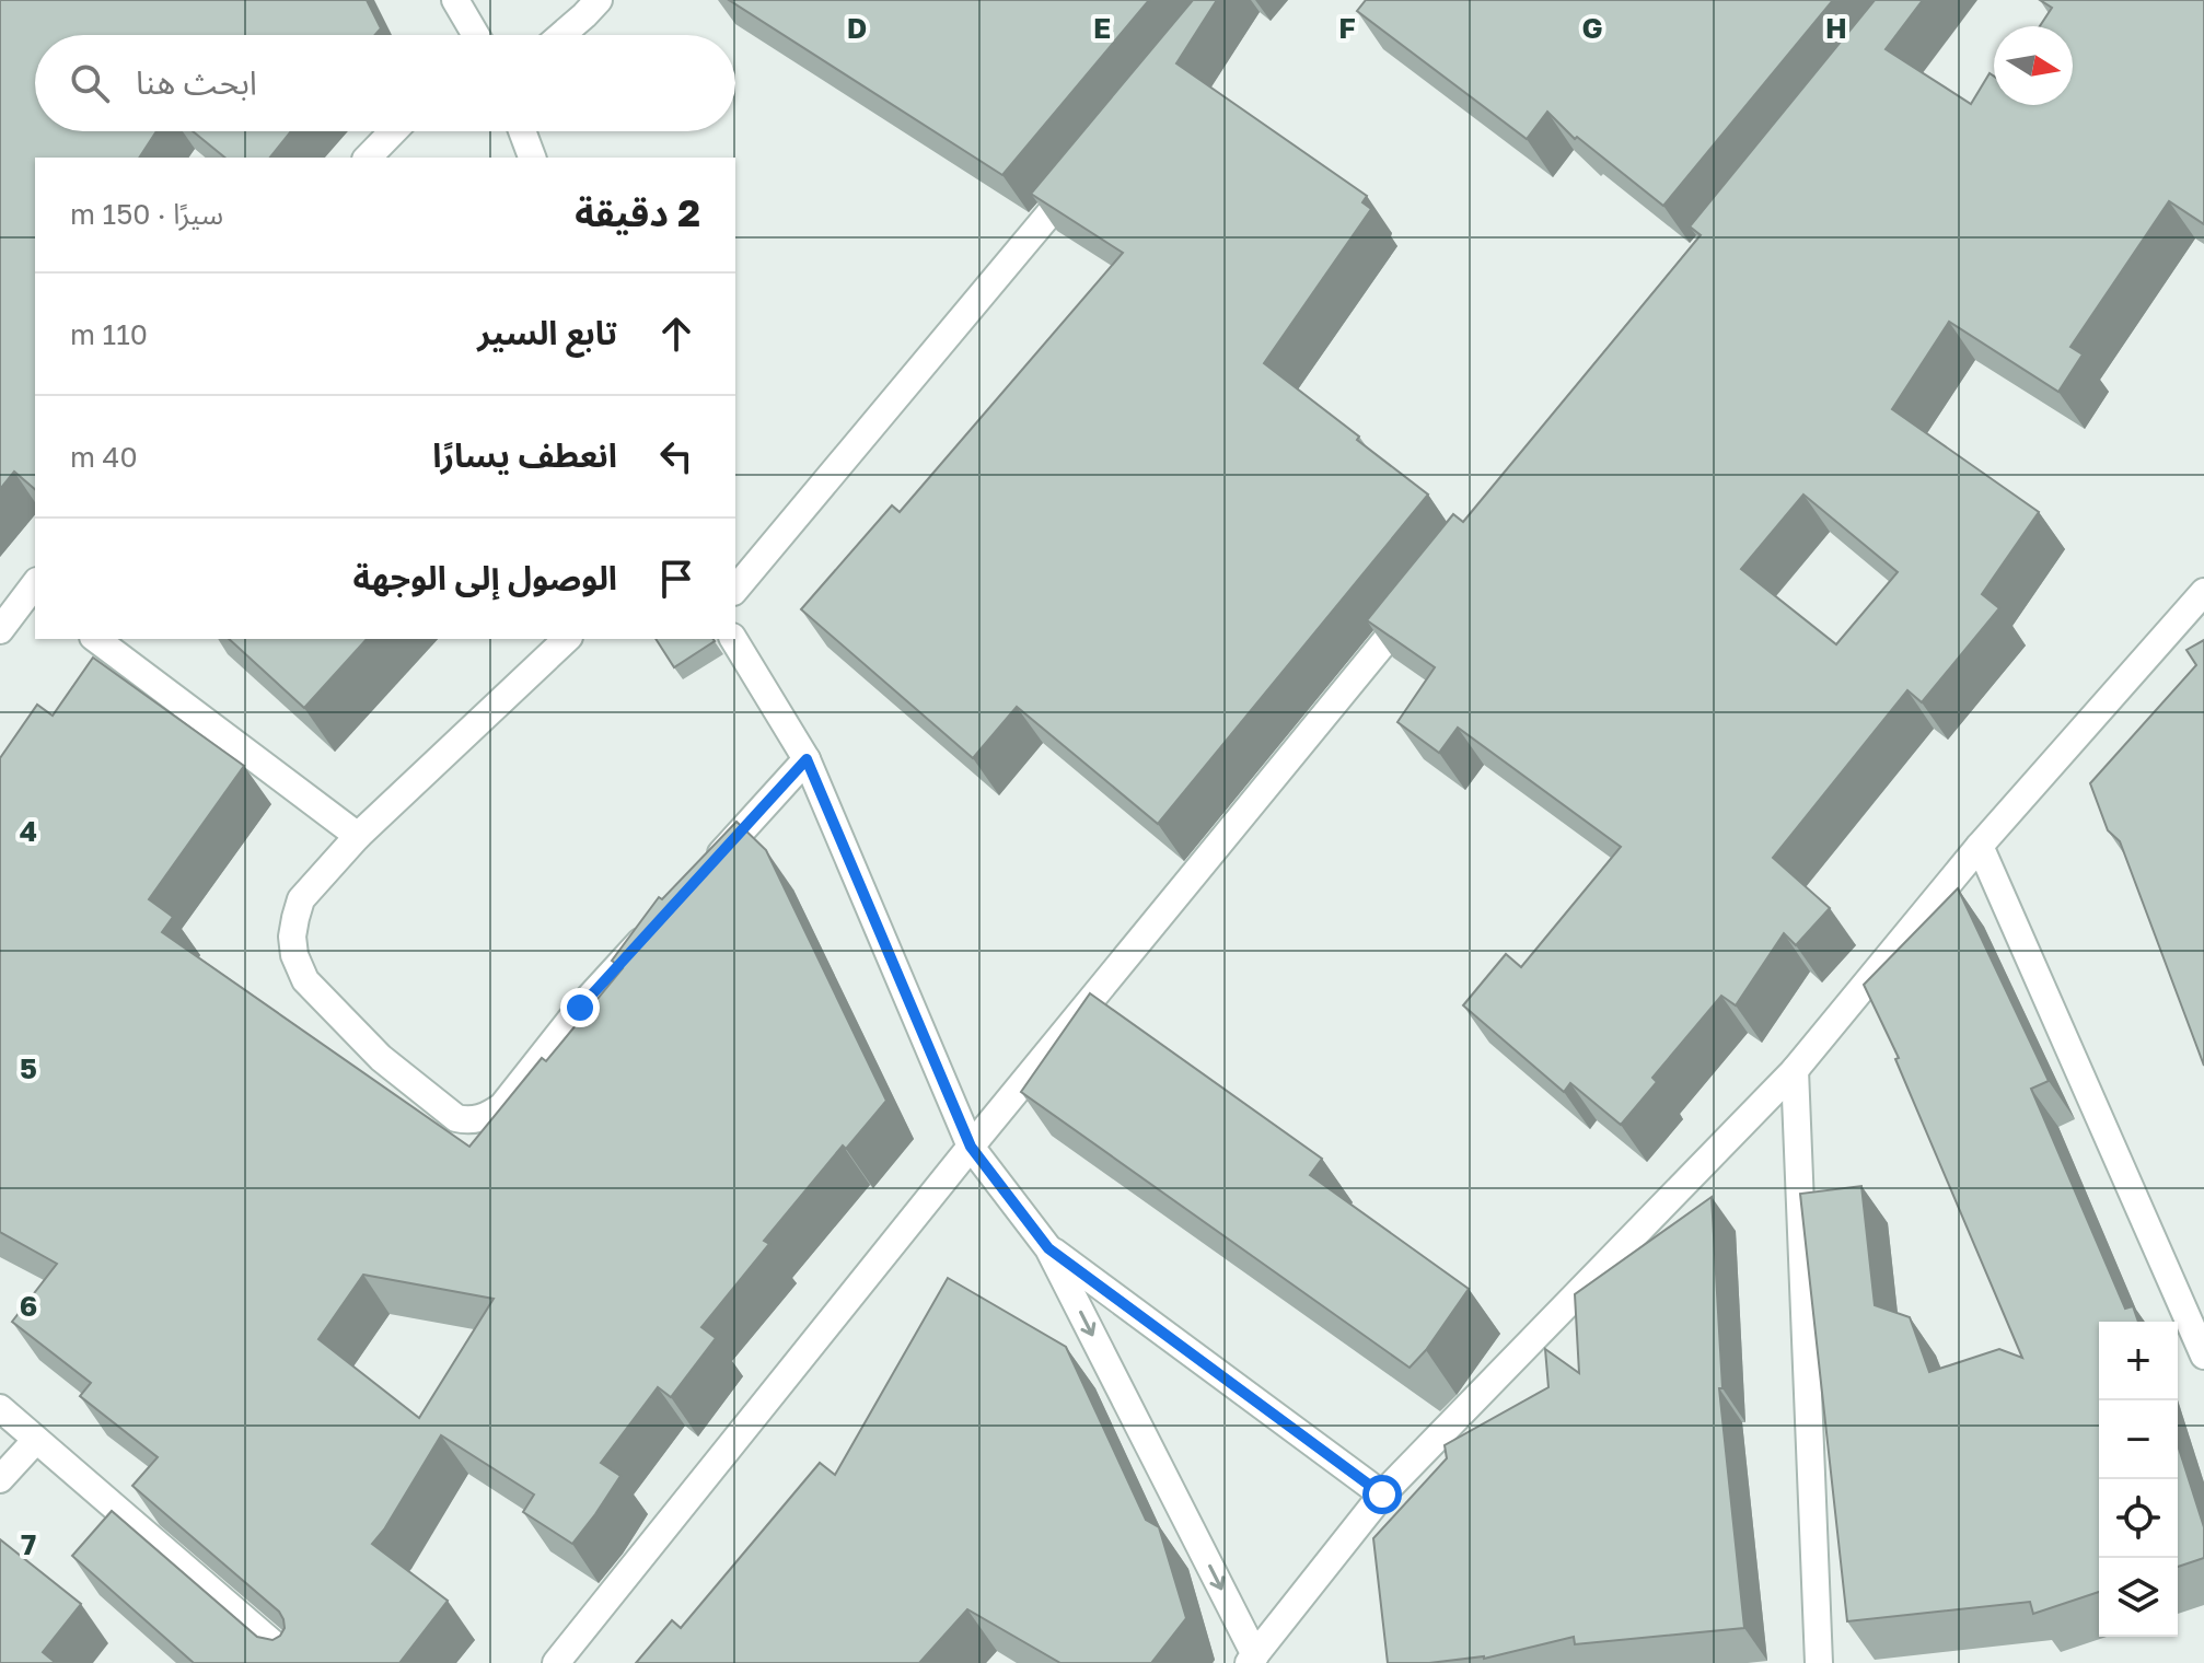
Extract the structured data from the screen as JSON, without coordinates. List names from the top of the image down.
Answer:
{
  "north": "right",
  "page": {
    "search": "ابحث هنا",
    "heading": ["2 دقيقة", "سيرًا · 150 m"],
    "list": [
      ["تابع السير", "110 m"],
      ["انعطف يسارًا", "40 m"],
      "الوصول إلى الوجهة"
    ],
    "map_buttons": ["+", "−"]
  },
  "grid": {
    "columns": [
      "D",
      "E",
      "F",
      "G",
      "H"
    ],
    "rows": [
      "4",
      "5",
      "6",
      "7"
    ]
  }
}
